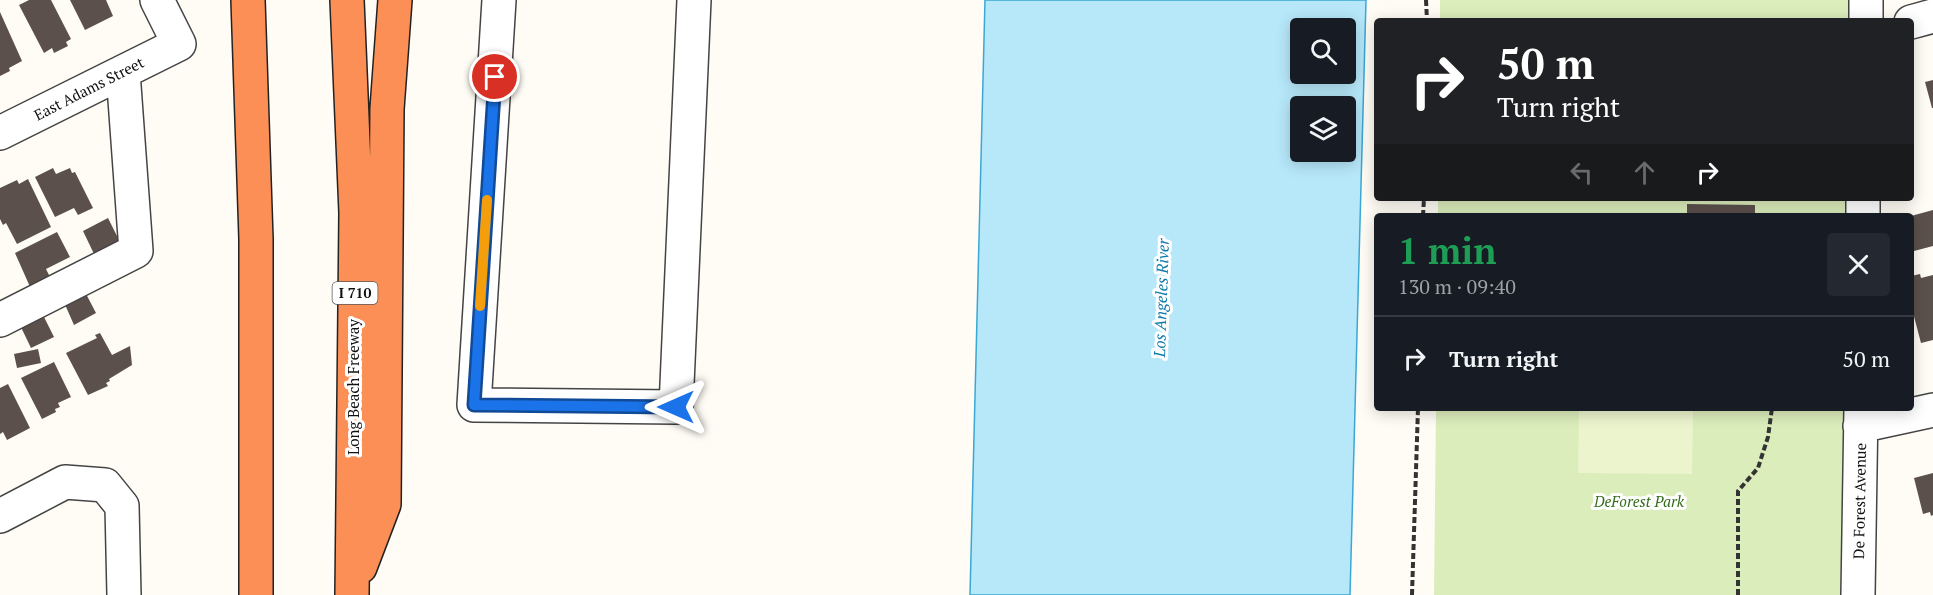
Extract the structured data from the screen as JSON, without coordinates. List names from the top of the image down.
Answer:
{
  "streets": {
    "highway": ["I 710", "Long Beach Freeway"],
    "street": ["East Adams Street", "De Forest Avenue"]
  },
  "water": ["Los Angeles River"],
  "parks": ["DeForest Park"],
  "page": {
    "turn": ["50 m", "Turn right"],
    "heading": ["1 min", "130 m · 09:40"],
    "list": [
      {
        "name": "Turn right",
        "value": "50 m"
      }
    ]
  }
}
